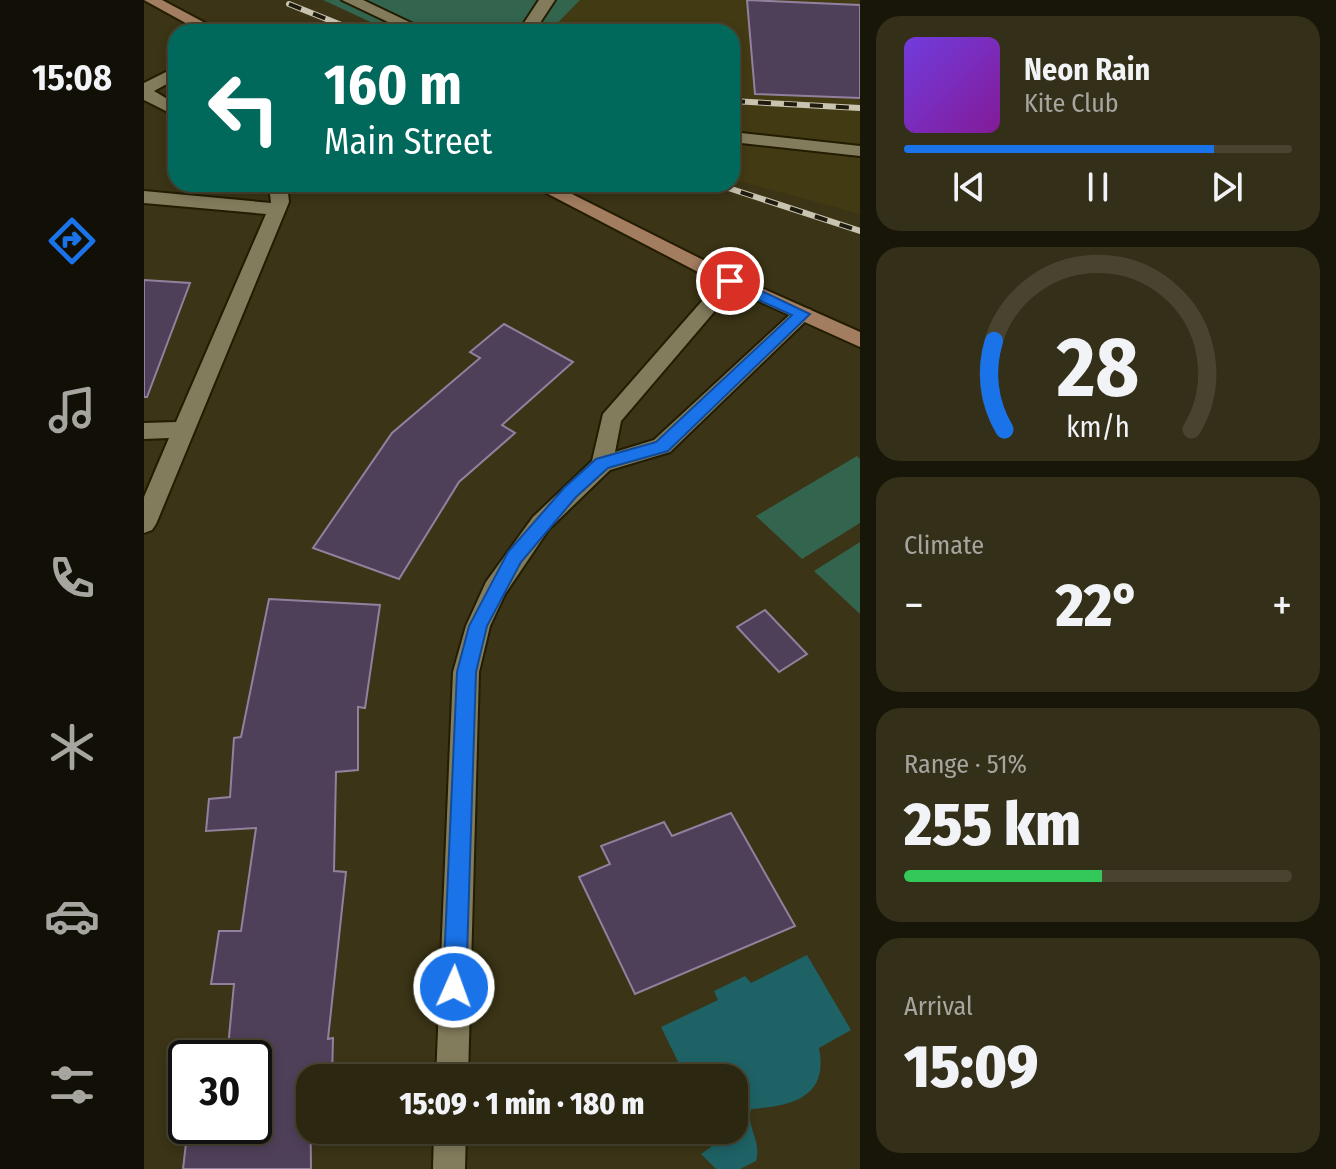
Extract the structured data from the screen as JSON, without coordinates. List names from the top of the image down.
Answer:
{
  "page": {
    "tabs": "15:08",
    "turn": ["160 m", "Main Street"],
    "song": ["Neon Rain", "Kite Club"],
    "tile": [
      "Climate",
      ["Range · 51%", "255 km"],
      ["Arrival", "15:09"]
    ],
    "heat": ["−", "22°", "+"],
    "limit": "30",
    "trip": "15:09 · 1 min · 180 m",
    "gauge": ["28", "km/h"]
  }
}
